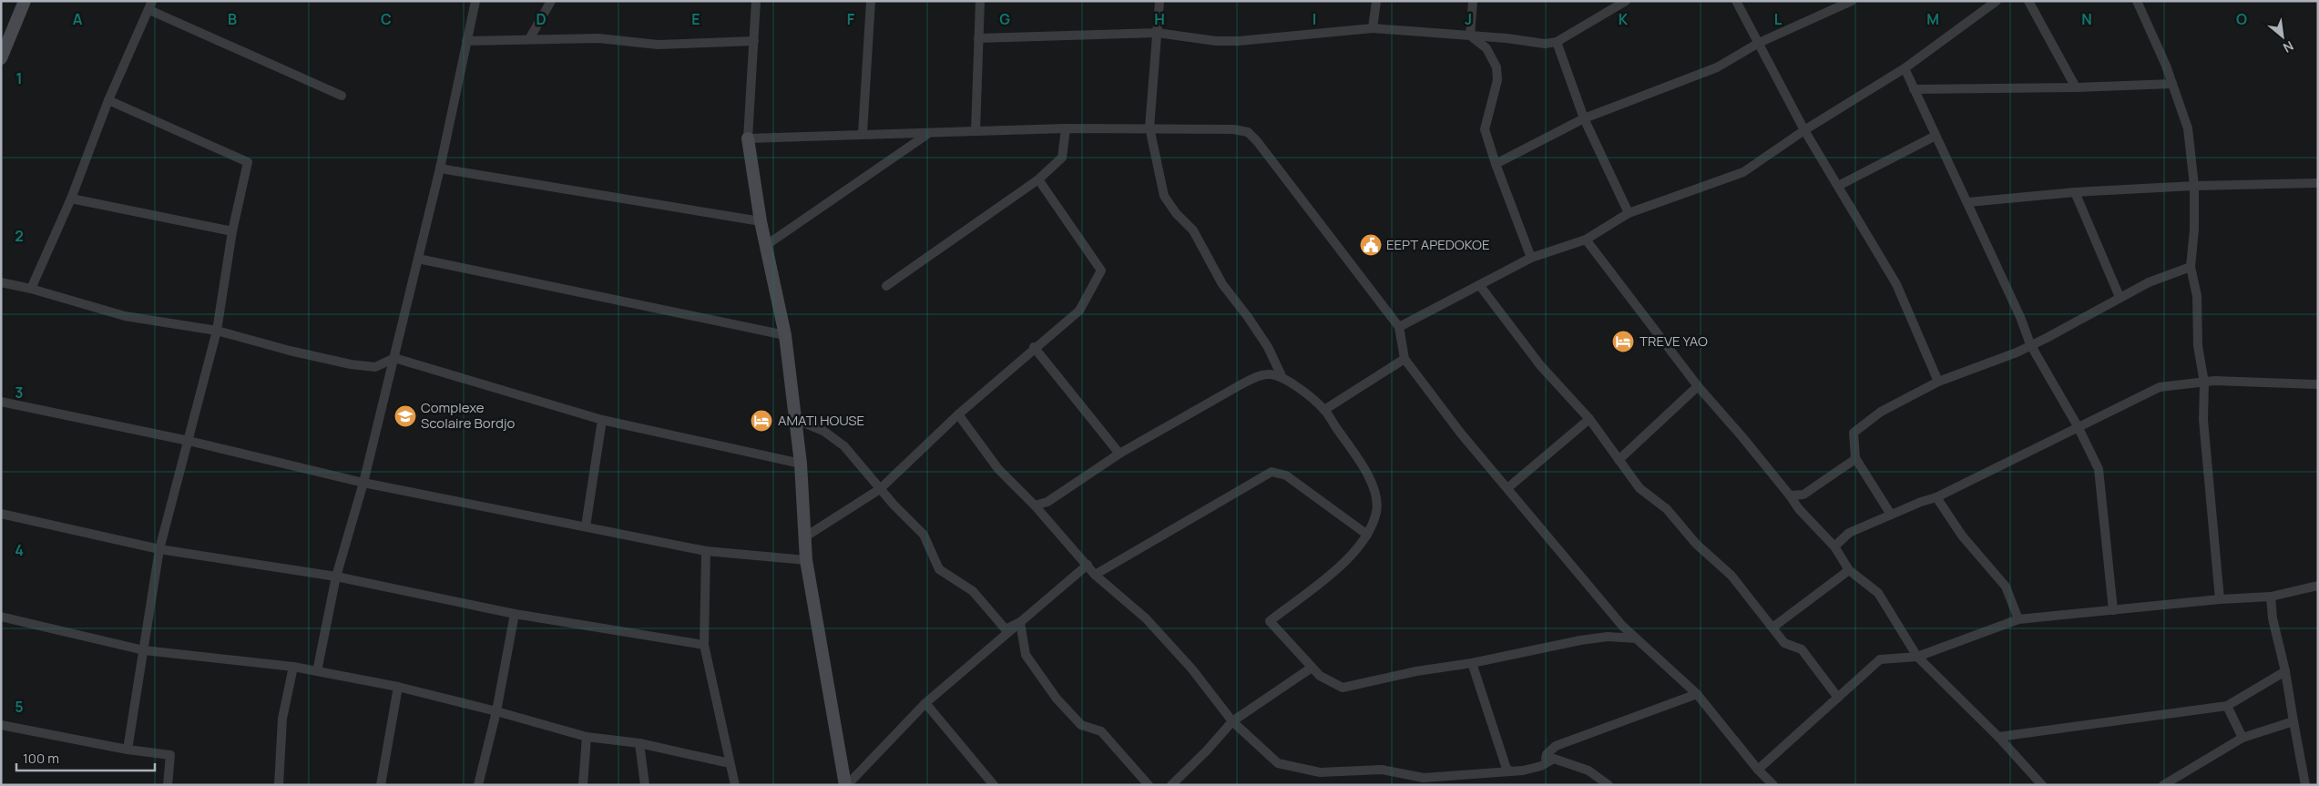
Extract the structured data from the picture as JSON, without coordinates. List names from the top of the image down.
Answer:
{
  "places": {
    "public building": ["EEPT APEDOKOE"],
    "hotel": ["TREVE YAO", "AMATI HOUSE"],
    "school or university": ["Complexe Scolaire Bordjo"]
  },
  "scale_bar": "100 m",
  "north": "bottom right",
  "grid": {
    "columns": [
      "A",
      "B",
      "C",
      "D",
      "E",
      "F",
      "G",
      "H",
      "I",
      "J",
      "K",
      "L",
      "M",
      "N",
      "O"
    ],
    "rows": [
      "1",
      "2",
      "3",
      "4",
      "5"
    ]
  }
}
